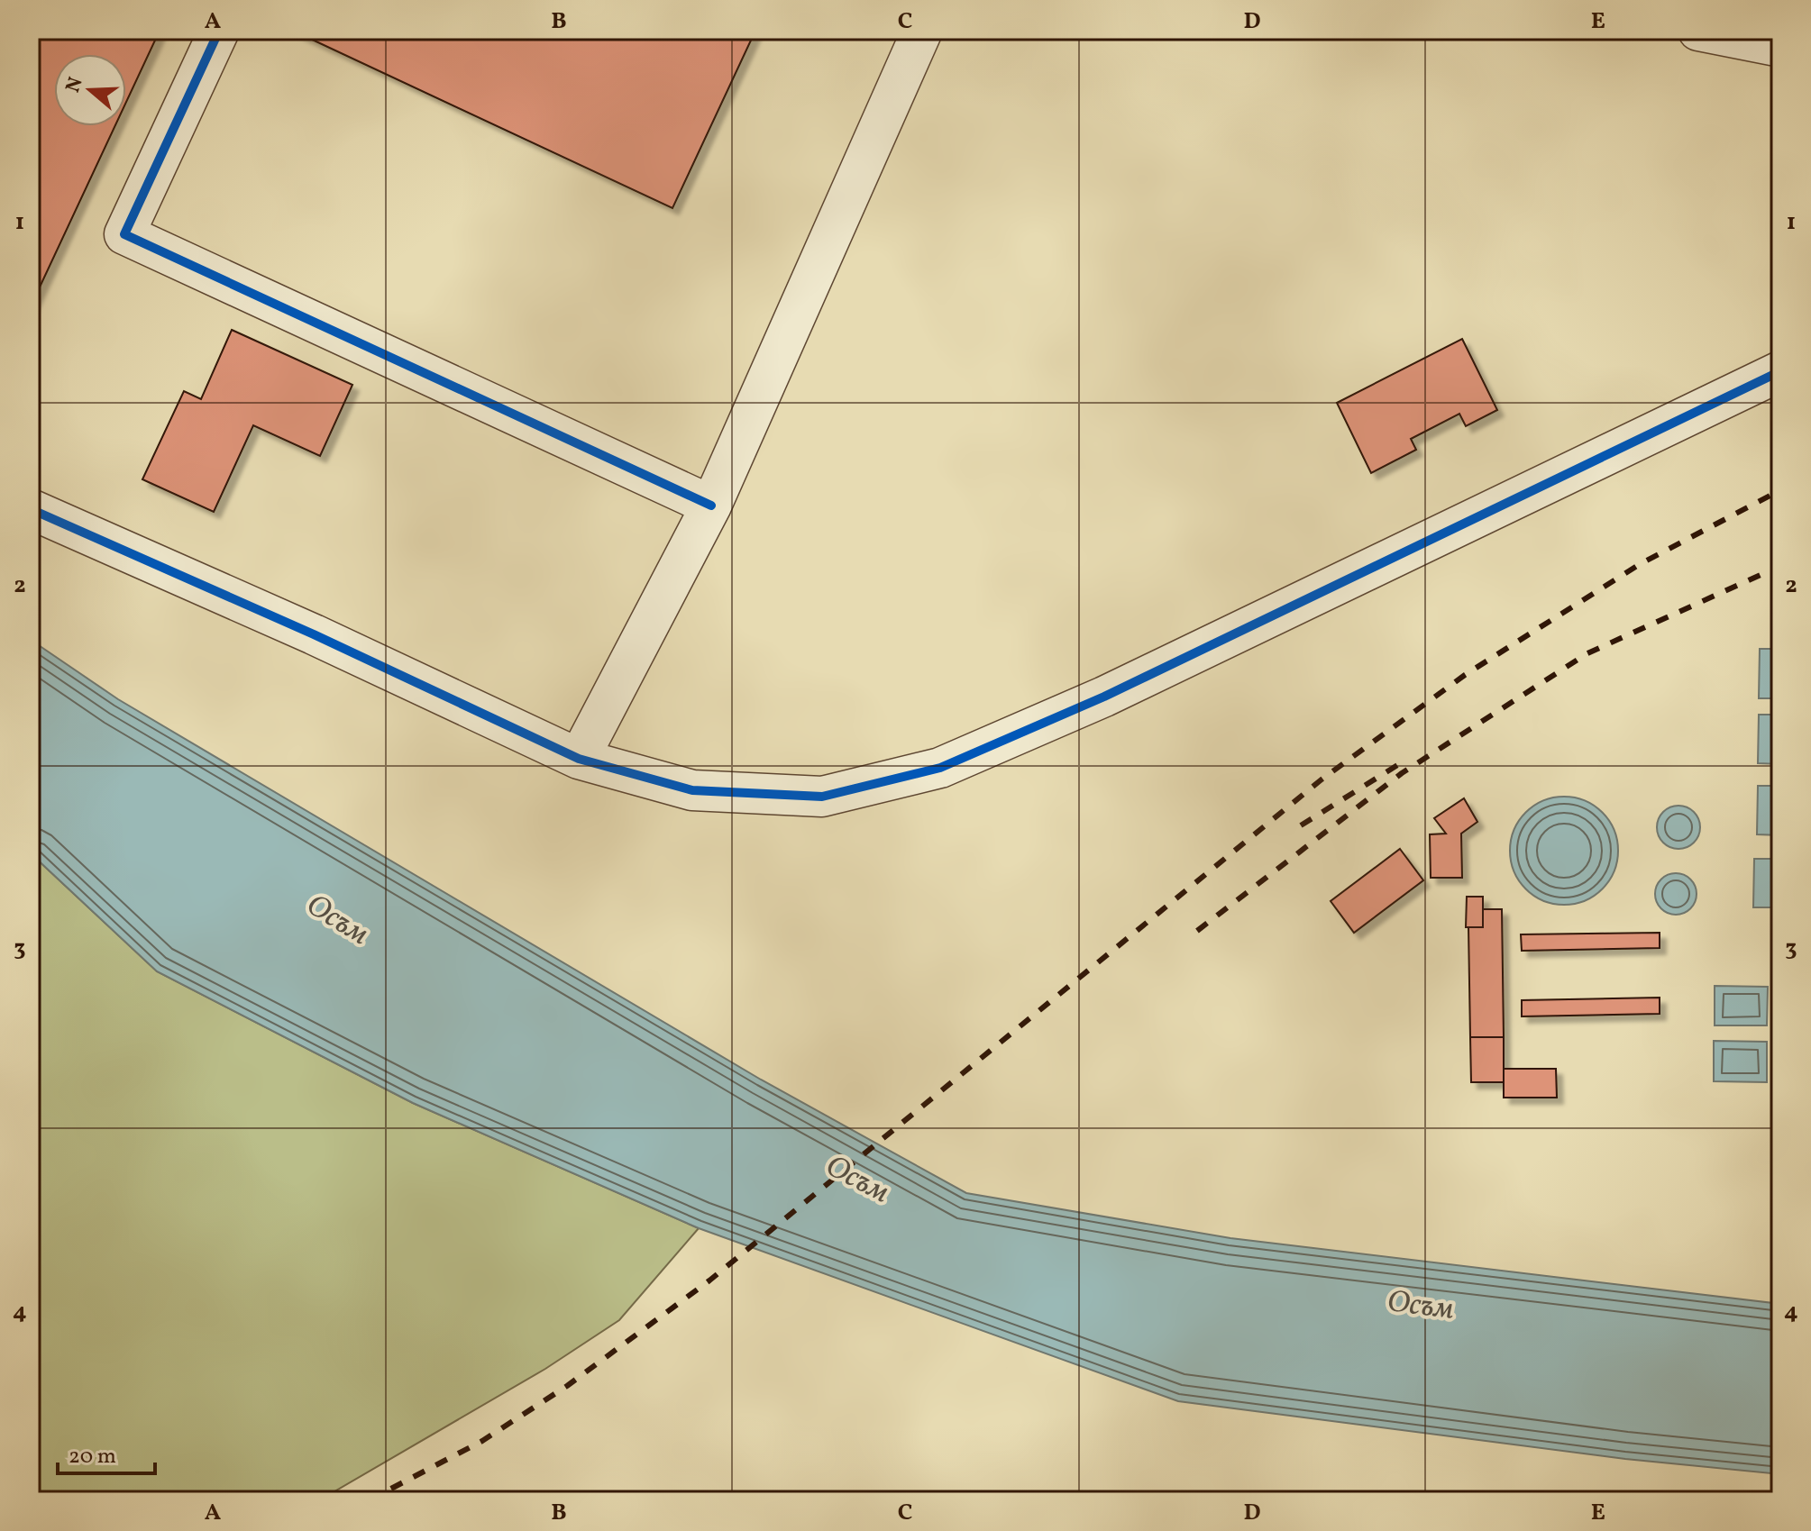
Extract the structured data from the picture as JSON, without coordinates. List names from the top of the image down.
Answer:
{
  "water": ["Осъм"],
  "scale_bar": "20 m",
  "north": "left",
  "grid": {
    "columns": [
      "A",
      "B",
      "C",
      "D",
      "E"
    ],
    "rows": [
      "1",
      "2",
      "3",
      "4"
    ]
  }
}
